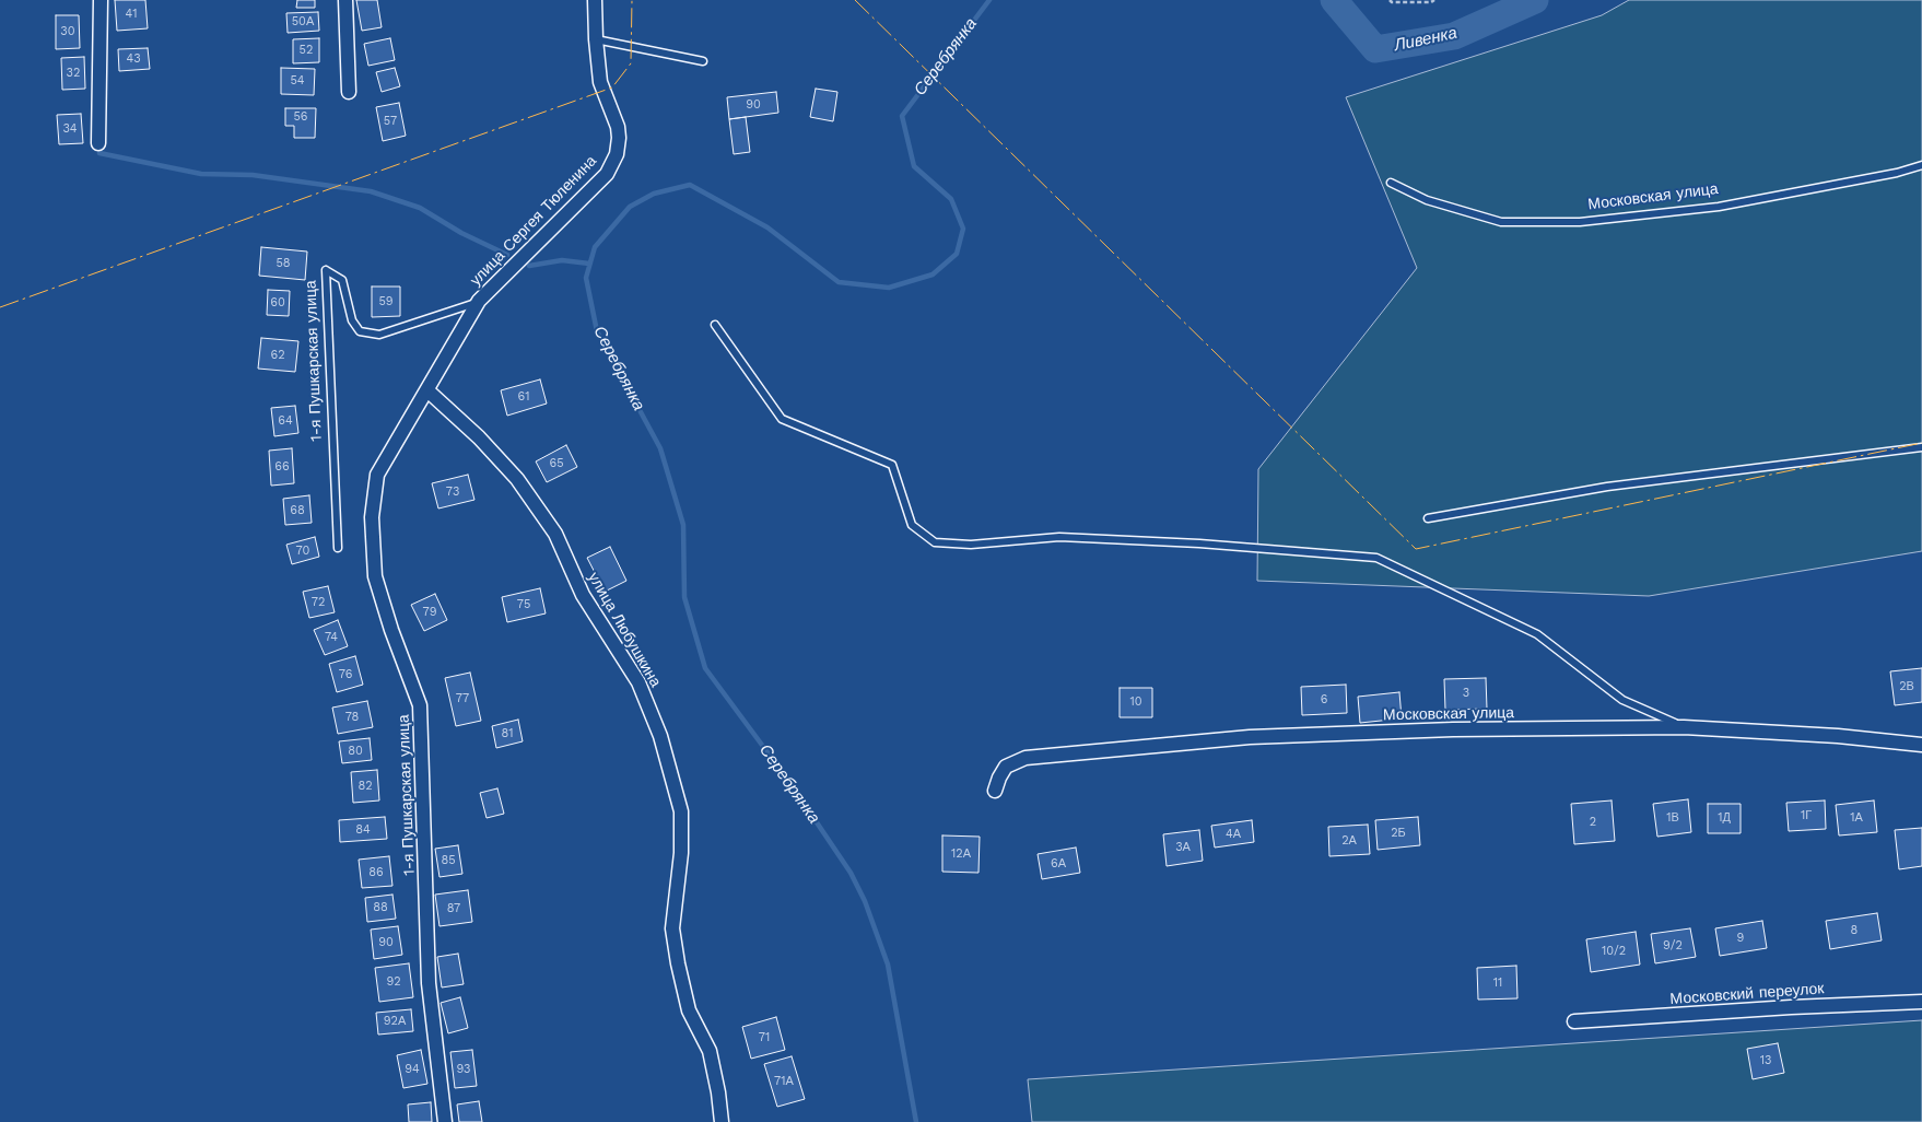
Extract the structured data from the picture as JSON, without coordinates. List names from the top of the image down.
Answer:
{
  "streets": {
    "street": [
      "Московская улица",
      "улица Сергея Тюленина",
      "1-я Пушкарская улица",
      "улица Любушкина",
      "Московский переулок"
    ]
  },
  "crossings": [
    ["улица Сергея Тюленина", "1-я Пушкарская улица"],
    ["улица Сергея Тюленина", "улица Любушкина"],
    ["1-я Пушкарская улица", "улица Любушкина"]
  ],
  "water": ["Ливенка", "Серебрянка"],
  "house_numbers": [
    "41",
    "50А",
    "30",
    "52",
    "43",
    "32",
    "54",
    "90",
    "56",
    "57",
    "34",
    "58",
    "59",
    "60",
    "62",
    "61",
    "64",
    "65",
    "66",
    "73",
    "68",
    "70",
    "72",
    "75",
    "79",
    "74",
    "76",
    "2В",
    "3",
    "77",
    "6",
    "10",
    "78",
    "81",
    "80",
    "82",
    "1Г",
    "1В",
    "1Д",
    "1А",
    "2",
    "84",
    "2Б",
    "4А",
    "2А",
    "3А",
    "12А",
    "85",
    "6А",
    "86",
    "88",
    "87",
    "8",
    "9",
    "90",
    "9/2",
    "10/2",
    "92",
    "11",
    "92А",
    "71",
    "13",
    "94",
    "93",
    "71А"
  ]
}
